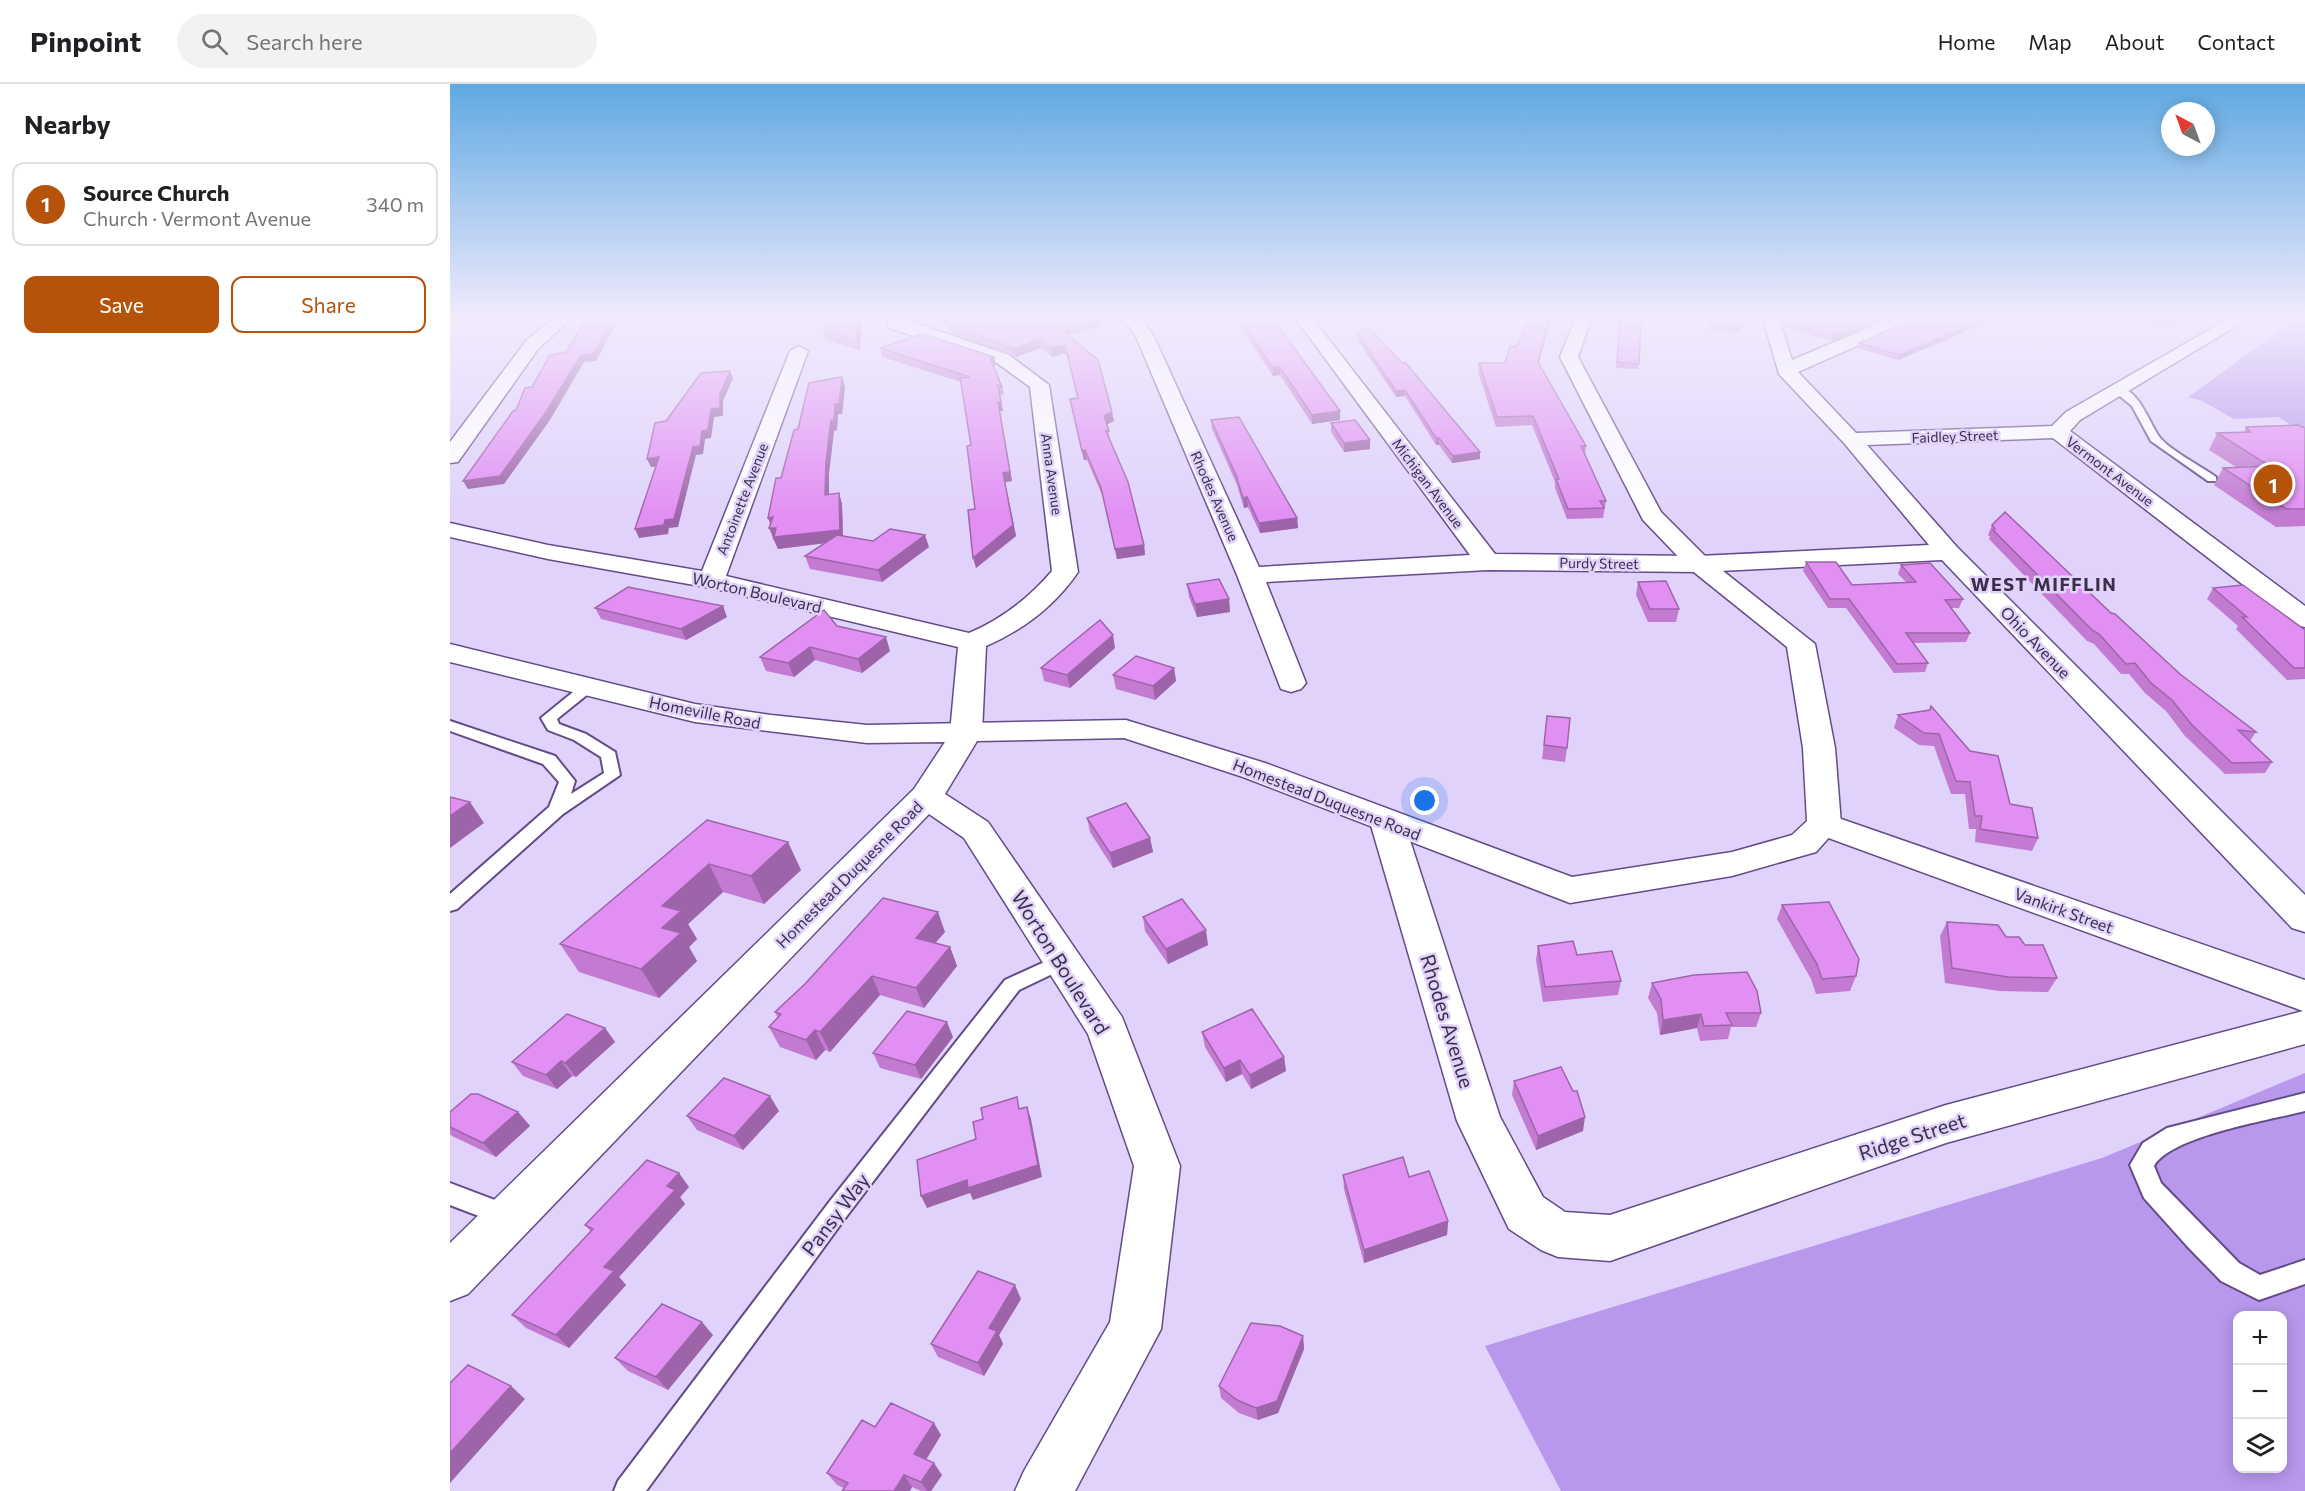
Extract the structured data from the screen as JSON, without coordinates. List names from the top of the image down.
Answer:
{
  "streets": {
    "street": [
      "Faidley Street",
      "Vermont Avenue",
      "Anna Avenue",
      "Michigan Avenue",
      "Rhodes Avenue",
      "Antoinette Avenue",
      "Purdy Street",
      "Worton Boulevard",
      "Ohio Avenue",
      "Homeville Road",
      "Homestead Duquesne Road",
      "Vankirk Street",
      "Ridge Street"
    ],
    "lane": ["Pansy Way"]
  },
  "crossings": [
    ["Faidley Street", "Vermont Avenue"],
    ["Faidley Street", "Ohio Avenue"],
    ["Anna Avenue", "Worton Boulevard"],
    ["Michigan Avenue", "Purdy Street"],
    ["Rhodes Avenue", "Purdy Street"],
    ["Rhodes Avenue", "Homestead Duquesne Road"],
    ["Rhodes Avenue", "Ridge Street"],
    ["Antoinette Avenue", "Worton Boulevard"],
    ["Purdy Street", "Ohio Avenue"],
    ["Worton Boulevard", "Homestead Duquesne Road"],
    ["Worton Boulevard", "Pansy Way"],
    ["Homeville Road", "Homestead Duquesne Road"],
    ["Homestead Duquesne Road", "Vankirk Street"]
  ],
  "districts": ["WEST MIFFLIN"],
  "north": "top left",
  "page": {
    "header": "Pinpoint",
    "search": "Search here",
    "nav": [
      "Home",
      "Map",
      "About",
      "Contact"
    ],
    "heading": "Nearby",
    "list": [
      {
        "mark": "1",
        "name": "Source Church",
        "note": "Church · Vermont Avenue",
        "value": "340 m"
      }
    ],
    "buttons": ["Save", "Share"],
    "pins": "1",
    "map_buttons": ["+", "−"]
  }
}
